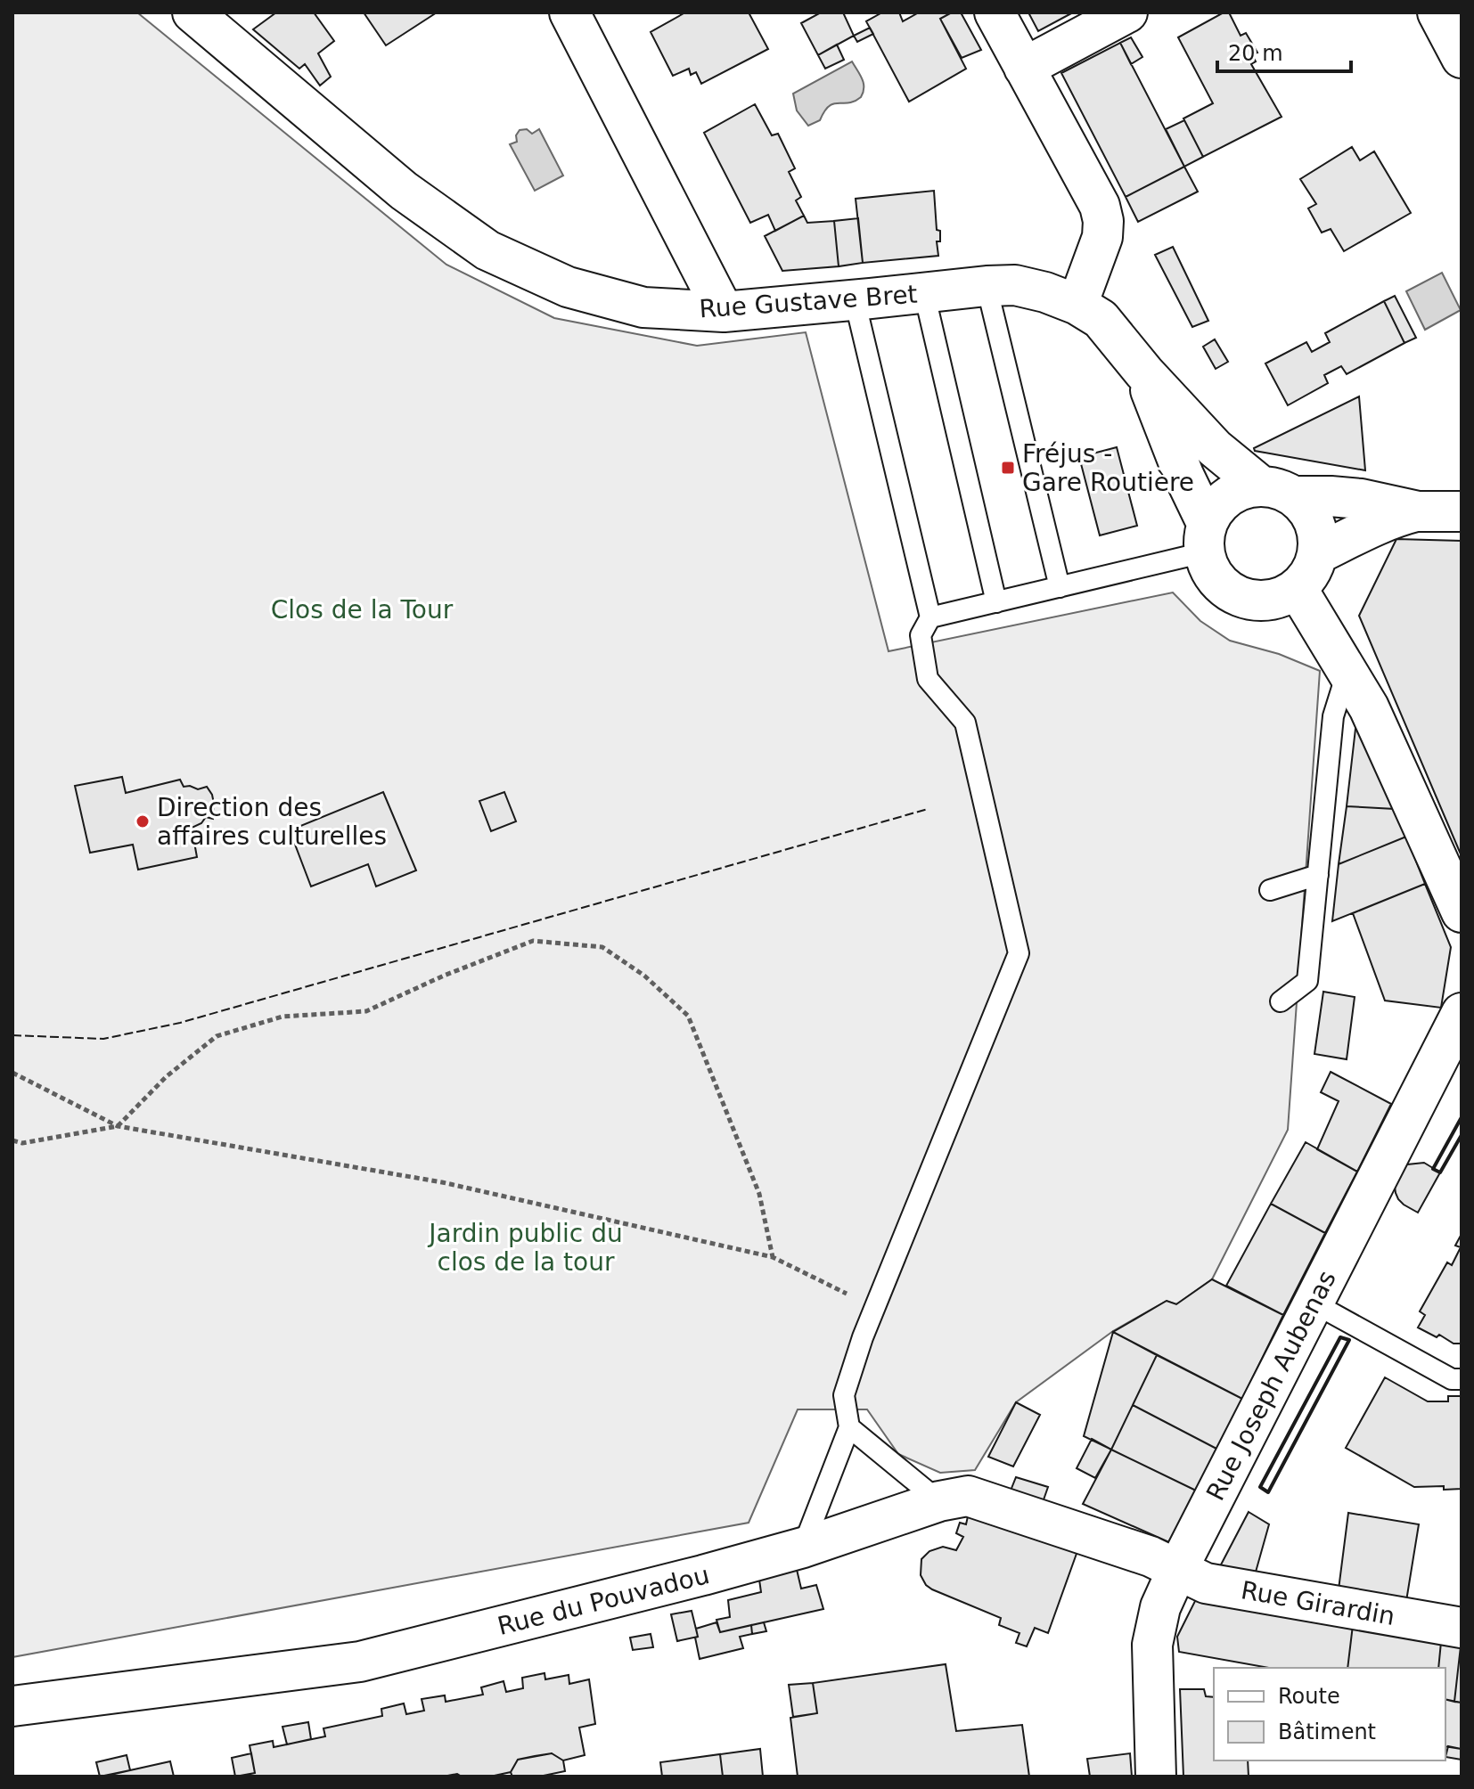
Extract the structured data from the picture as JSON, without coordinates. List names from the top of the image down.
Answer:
{
  "streets": {
    "street": [
      "Rue Gustave Bret",
      "Rue Joseph Aubenas",
      "Rue du Pouvadou",
      "Rue Girardin"
    ]
  },
  "crossings": [
    ["Rue Joseph Aubenas", "Rue du Pouvadou"],
    ["Rue Joseph Aubenas", "Rue Girardin"],
    ["Rue du Pouvadou", "Rue Girardin"]
  ],
  "parks": ["Clos de la Tour", "Jardin public du clos de la tour"],
  "places": {
    "transit": ["Fréjus - Gare Routière"],
    "other": ["Direction des affaires culturelles"]
  },
  "legend": ["Route", "Bâtiment"],
  "scale_bar": "20 m"
}
